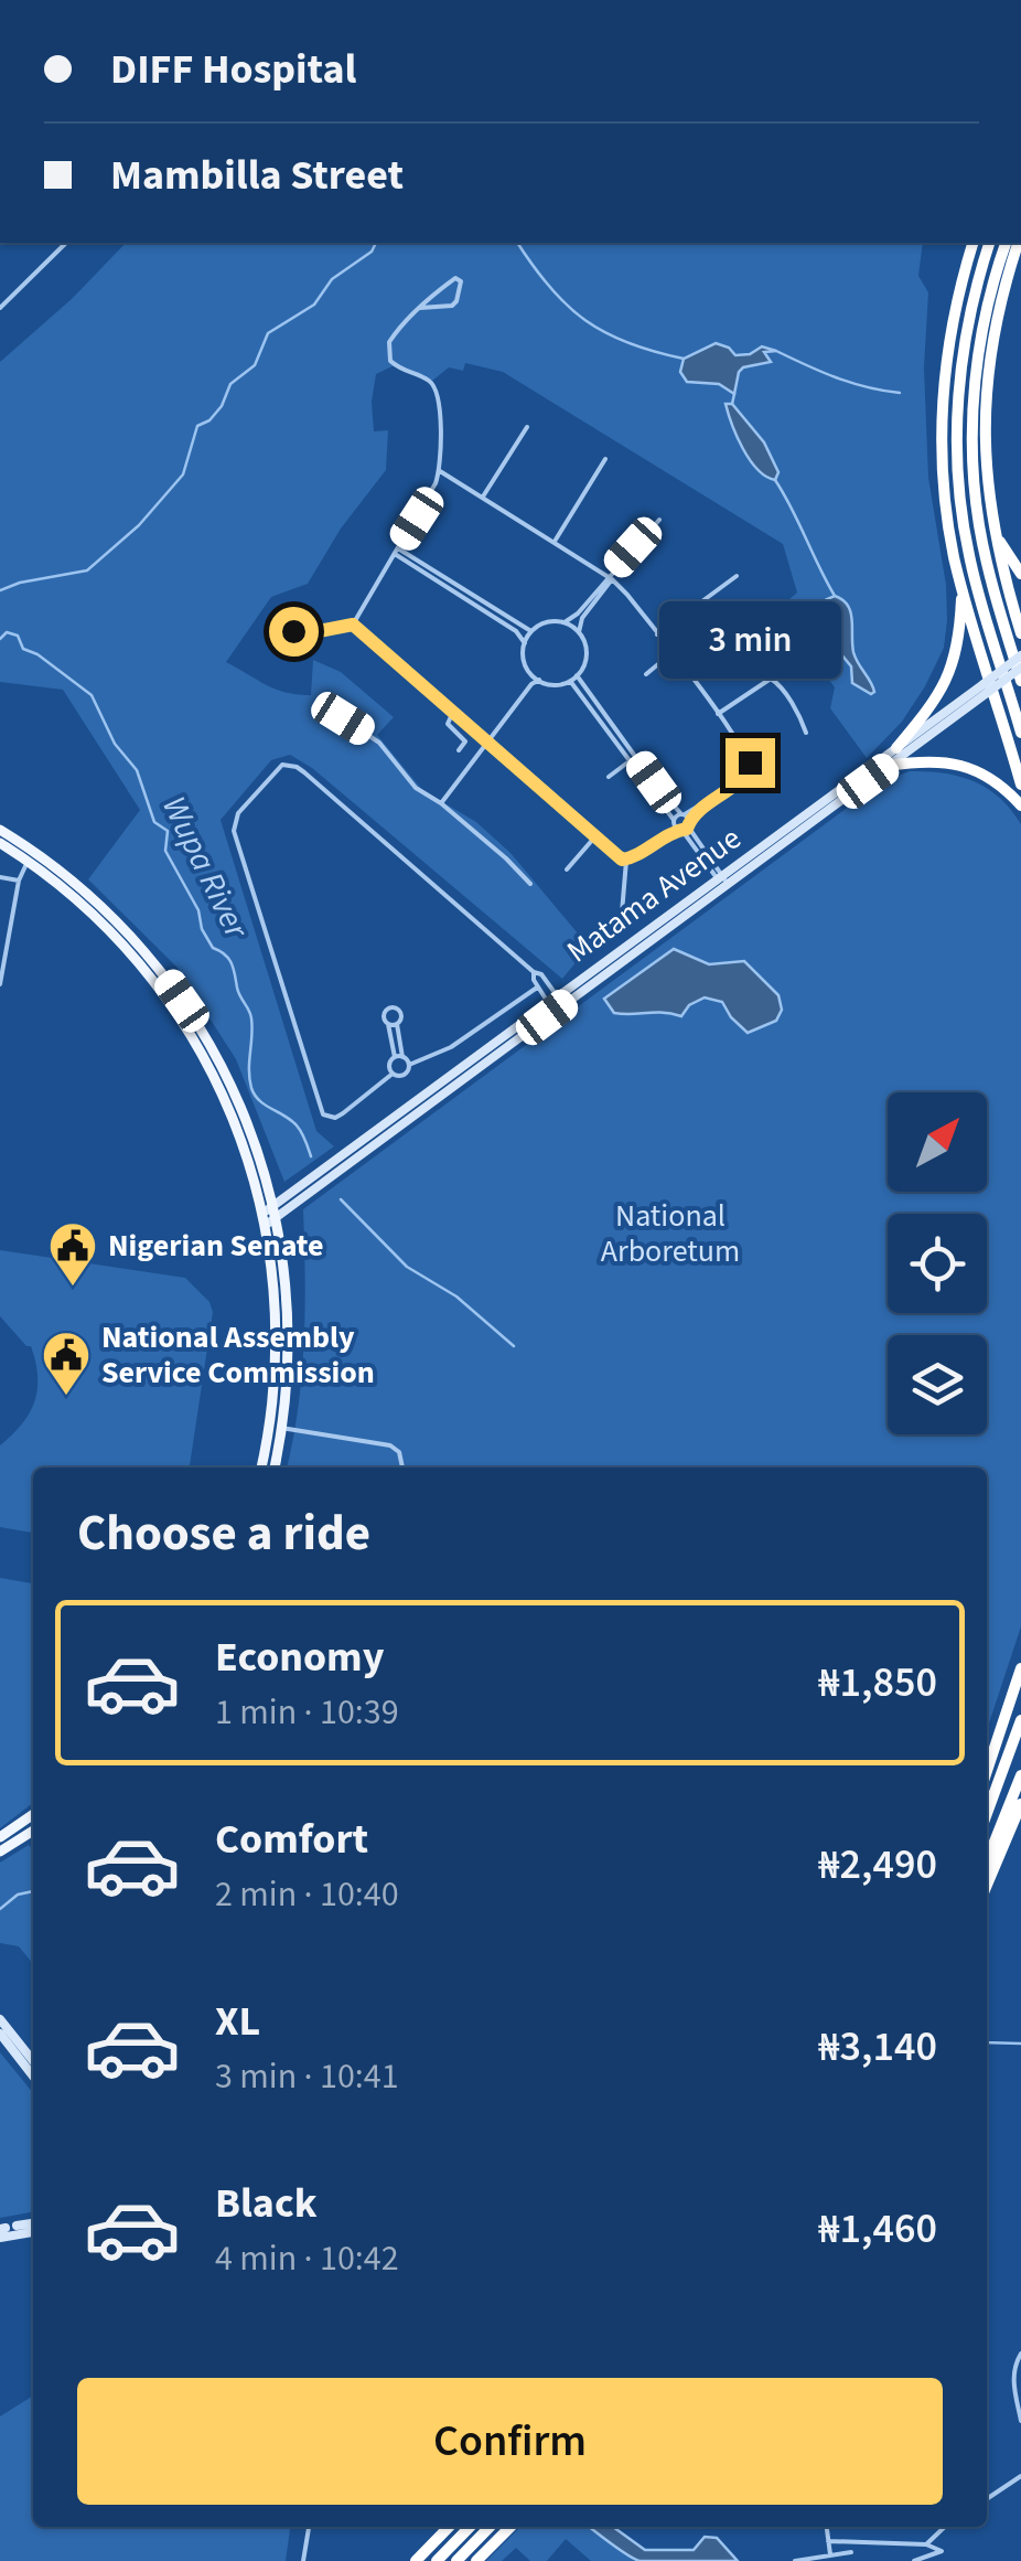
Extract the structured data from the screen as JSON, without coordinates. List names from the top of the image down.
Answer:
{
  "streets": {
    "main road": ["Matama Avenue"]
  },
  "water": ["Wupa River"],
  "parks": ["National Arboretum"],
  "places": {
    "public building": ["Nigerian Senate", "National Assembly Service Commission"]
  },
  "north": "top right",
  "page": {
    "banner": ["DIFF Hospital", "Mambilla Street"],
    "bubble": "3 min",
    "heading": "Choose a ride",
    "list": [
      {
        "name": "Economy",
        "note": "1 min · 10:39",
        "value": "₦1,850"
      },
      {
        "name": "Comfort",
        "note": "2 min · 10:40",
        "value": "₦2,490"
      },
      {
        "name": "XL",
        "note": "3 min · 10:41",
        "value": "₦3,140"
      },
      {
        "name": "Black",
        "note": "4 min · 10:42",
        "value": "₦1,460"
      }
    ],
    "buttons": "Confirm"
  }
}
